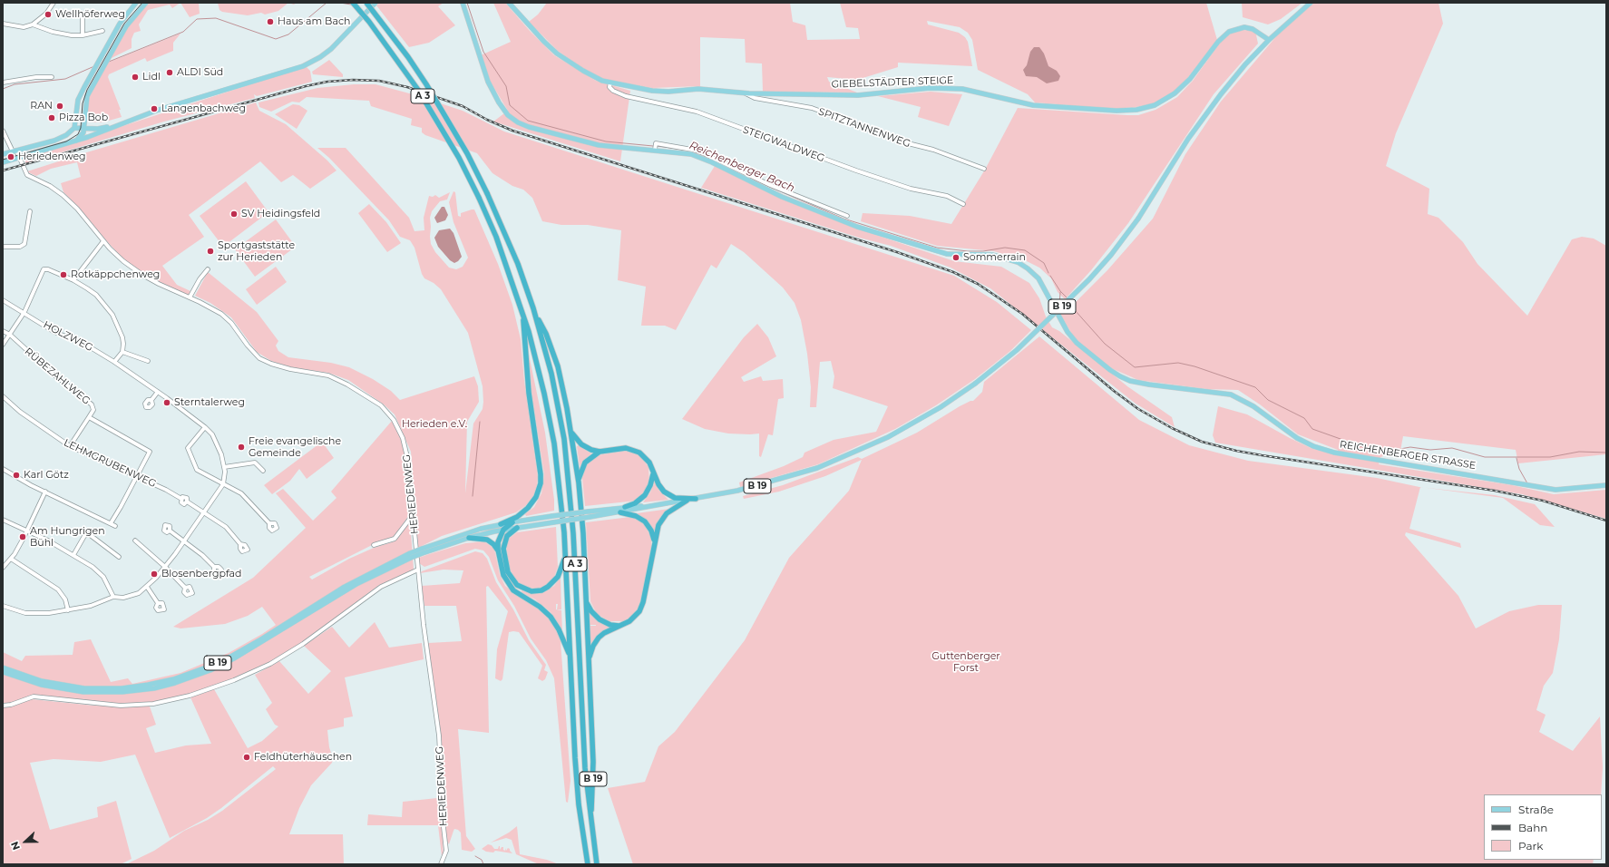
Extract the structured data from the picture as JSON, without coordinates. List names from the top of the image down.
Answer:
{
  "streets": {
    "highway": ["A 3", "B 19"],
    "main road": ["GIEBELSTÄDTER STEIGE", "REICHENBERGER STRASSE"],
    "street": [
      "SPITZTANNENWEG",
      "STEIGWALDWEG",
      "HOLZWEG",
      "RÜBEZAHLWEG",
      "LEHMGRUBENWEG",
      "HERIEDENWEG"
    ]
  },
  "crossings": [
    ["GIEBELSTÄDTER STEIGE", "SPITZTANNENWEG"],
    ["GIEBELSTÄDTER STEIGE", "STEIGWALDWEG"],
    ["GIEBELSTÄDTER STEIGE", "B 19"],
    ["A 3", "B 19"],
    ["RÜBEZAHLWEG", "LEHMGRUBENWEG"]
  ],
  "water": ["Reichenberger Bach"],
  "parks": ["Herieden e.V.", "Guttenberger Forst"],
  "places": [
    "Wellhöferweg",
    "Haus am Bach",
    "ALDI Süd",
    "Lidl",
    "RAN",
    "Langenbachweg",
    "Pizza Bob",
    "Heriedenweg",
    "SV Heidingsfeld",
    "Sportgaststätte zur Herieden",
    "Sommerrain",
    "Rotkäppchenweg",
    "Sterntalerweg",
    "Freie evangelische Gemeinde",
    "Karl Götz",
    "Am Hungrigen Bühl",
    "Blosenbergpfad",
    "Feldhüterhäuschen"
  ],
  "legend": ["Straße", "Bahn", "Park"],
  "north": "left"
}
